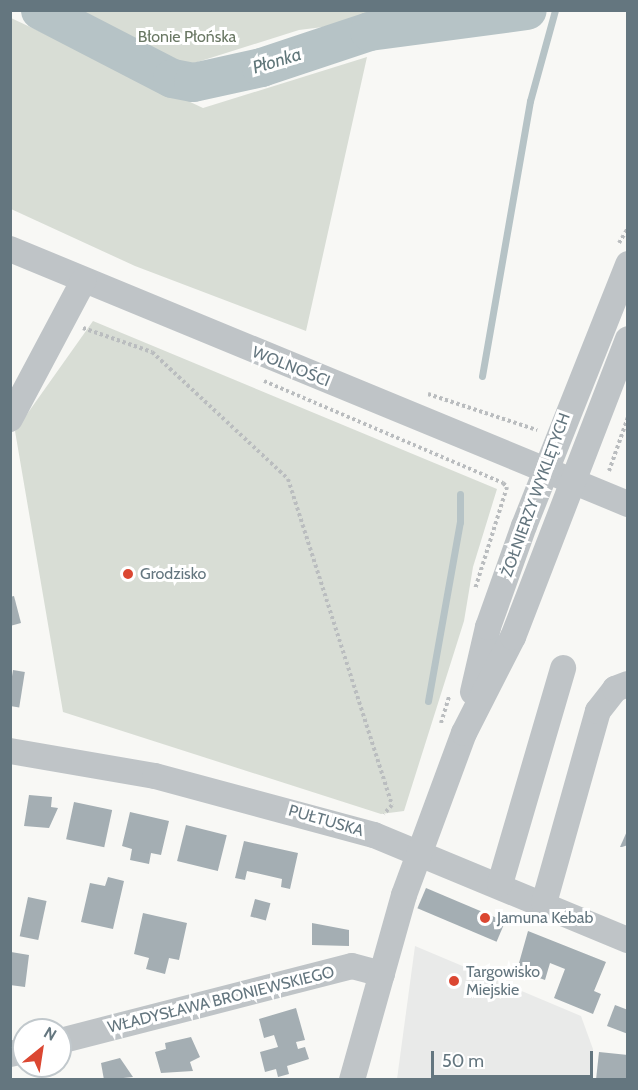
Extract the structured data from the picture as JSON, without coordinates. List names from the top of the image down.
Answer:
{
  "streets": {
    "street": [
      "WOLNOŚCI",
      "ŻOŁNIERZY WYKLĘTYCH",
      "PUŁTUSKA",
      "WŁADYSŁAWA BRONIEWSKIEGO"
    ]
  },
  "crossings": [
    ["WOLNOŚCI", "ŻOŁNIERZY WYKLĘTYCH"],
    ["ŻOŁNIERZY WYKLĘTYCH", "PUŁTUSKA"],
    ["ŻOŁNIERZY WYKLĘTYCH", "WŁADYSŁAWA BRONIEWSKIEGO"]
  ],
  "water": ["Płonka"],
  "parks": ["Błonie Płońska"],
  "places": ["Grodzisko", "Jamuna Kebab", "Targowisko Miejskie"],
  "scale_bar": "50 m",
  "north": "top right"
}
